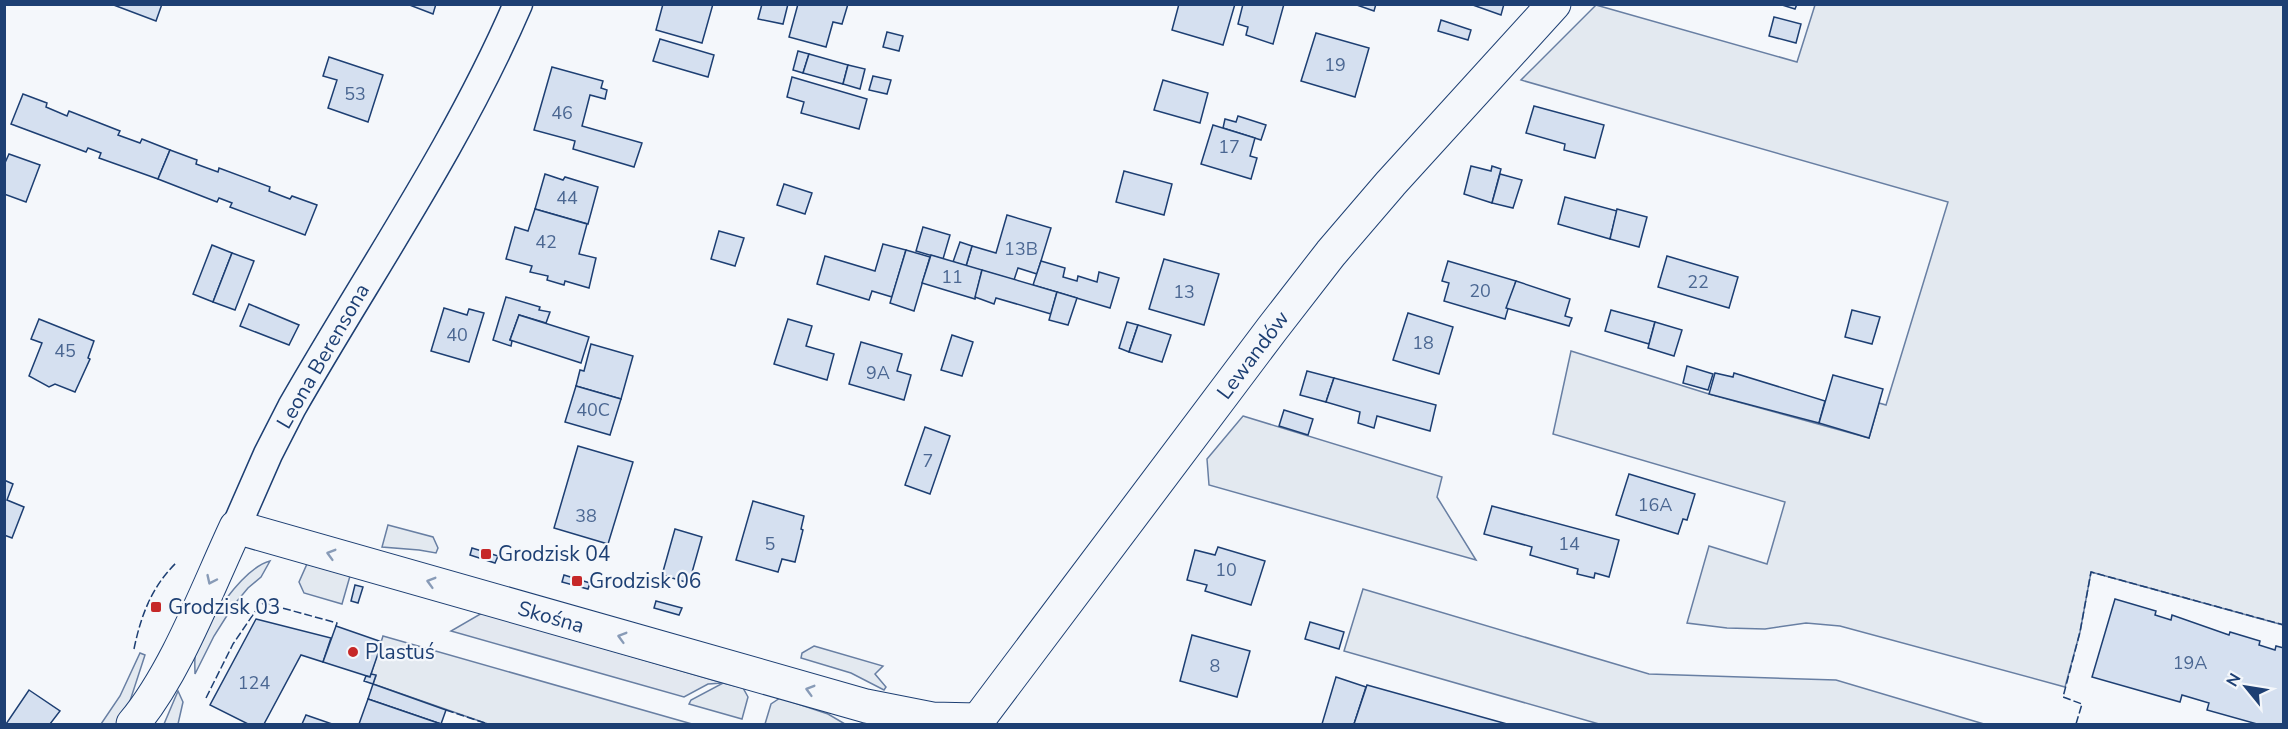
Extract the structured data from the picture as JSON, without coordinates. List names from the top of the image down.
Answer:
{
  "streets": {
    "street": ["Lewandów", "Leona Berensona", "Skośna"]
  },
  "crossings": [
    ["Lewandów", "Skośna"],
    ["Leona Berensona", "Skośna"]
  ],
  "one_way": ["Skośna"],
  "places": {
    "transit": ["Grodzisk 04", "Grodzisk 06", "Grodzisk 03"],
    "other": ["Plastuś"]
  },
  "house_numbers": [
    "19",
    "53",
    "46",
    "17",
    "44",
    "42",
    "13B",
    "11",
    "22",
    "20",
    "13",
    "40",
    "18",
    "45",
    "9A",
    "40C",
    "7",
    "16A",
    "38",
    "5",
    "14",
    "10",
    "19A",
    "8",
    "124"
  ],
  "north": "top left"
}
